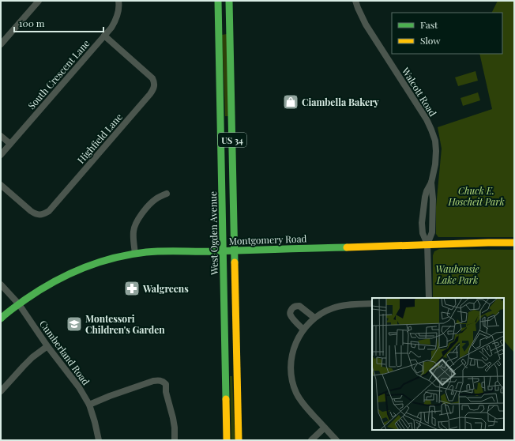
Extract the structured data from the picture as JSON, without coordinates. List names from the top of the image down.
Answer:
{
  "streets": {
    "main road": ["US 34", "West Ogden Avenue", "Montgomery Road"],
    "street": [
      "South Crescent Lane",
      "Walcott Road",
      "Highfield Lane",
      "Cumberland Road"
    ]
  },
  "crossings": [
    ["South Crescent Lane", "Highfield Lane"],
    ["Walcott Road", "Montgomery Road"],
    ["US 34", "West Ogden Avenue"],
    ["US 34", "Montgomery Road"],
    ["West Ogden Avenue", "Montgomery Road"],
    ["Montgomery Road", "Cumberland Road"]
  ],
  "parks": ["Chuck E. Hoscheit Park", "Waubonsie Lake Park"],
  "places": {
    "shop": ["Ciambella Bakery"],
    "pharmacy": ["Walgreens"],
    "school or university": ["Montessori Children's Garden"]
  },
  "legend": ["Fast", "Slow"],
  "scale_bar": "100 m"
}
